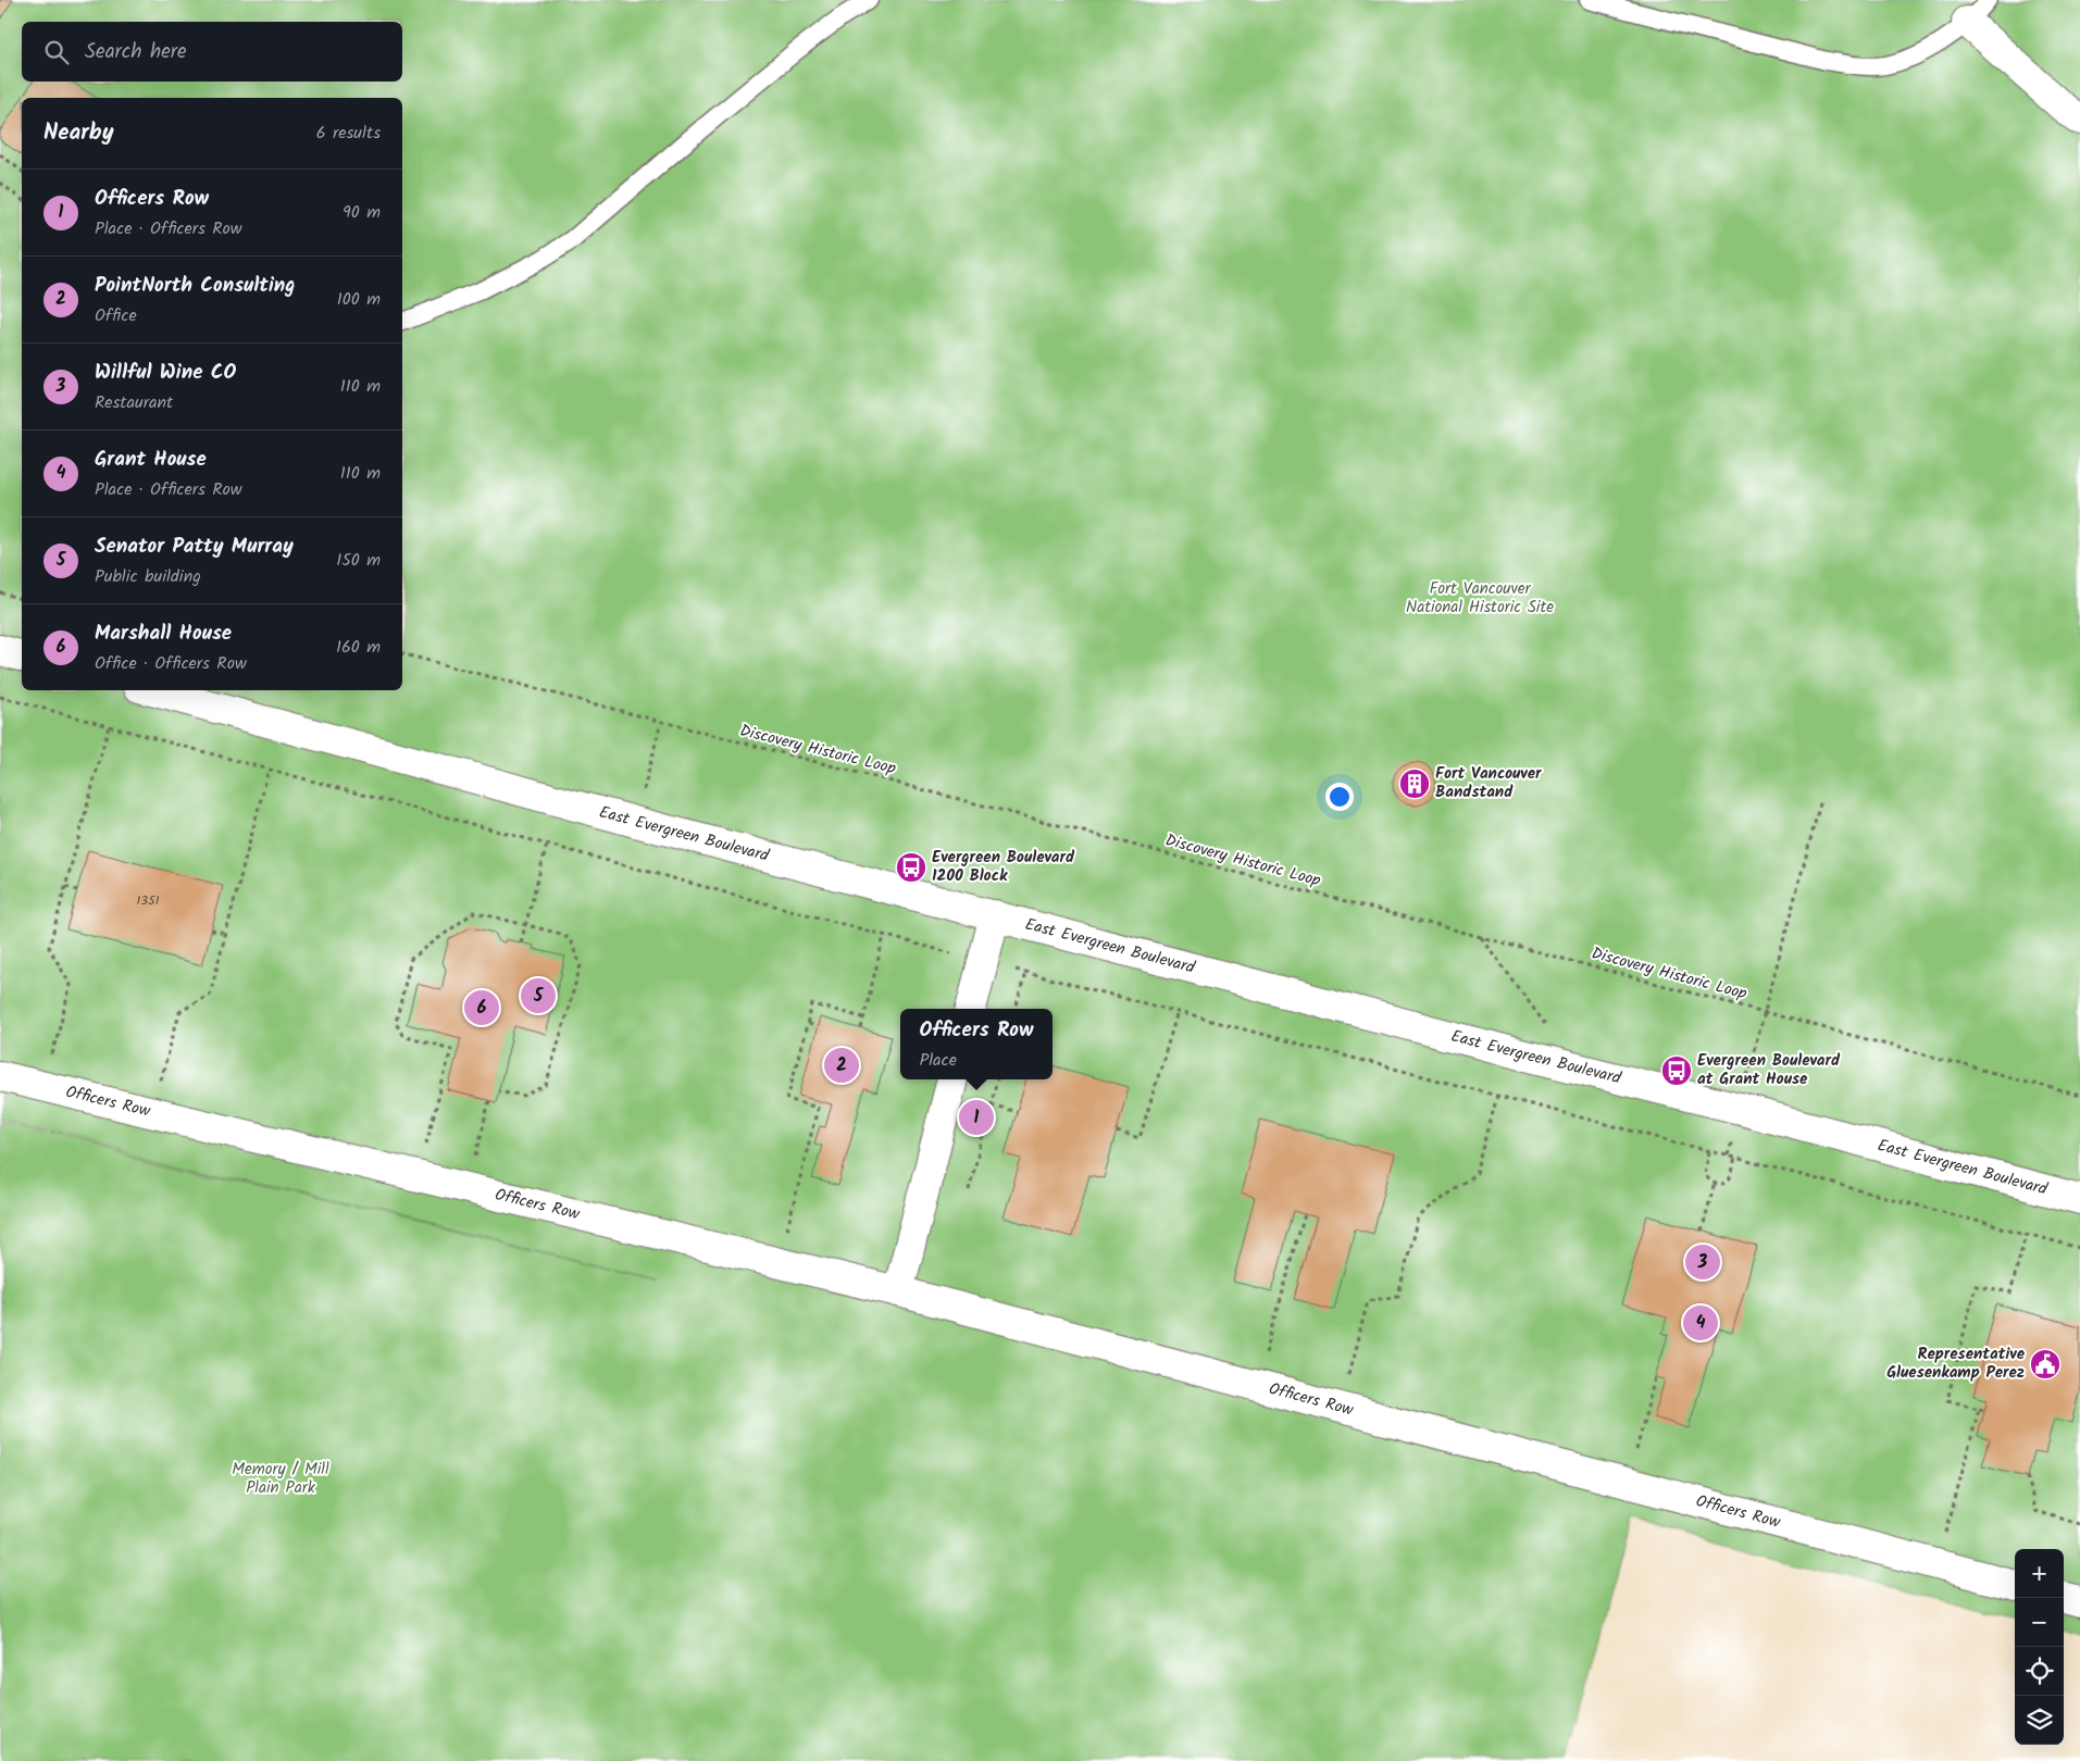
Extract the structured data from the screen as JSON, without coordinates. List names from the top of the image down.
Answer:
{
  "streets": {
    "street": ["East Evergreen Boulevard", "Officers Row"],
    "path": ["Discovery Historic Loop"]
  },
  "parks": ["Fort Vancouver National Historic Site", "Memory / Mill Plain Park"],
  "places": {
    "building": ["Fort Vancouver Bandstand"],
    "bus stop": ["Evergreen Boulevard 1200 Block", "Evergreen Boulevard at Grant House"],
    "public building": ["Representative Gluesenkamp Perez"]
  },
  "house_numbers": ["1351"],
  "page": {
    "search": "Search here",
    "heading": ["Nearby", "6 results"],
    "list": [
      {
        "mark": "1",
        "name": "Officers Row",
        "note": "Place · Officers Row",
        "value": "90 m"
      },
      {
        "mark": "2",
        "name": "PointNorth Consulting",
        "note": "Office",
        "value": "100 m"
      },
      {
        "mark": "3",
        "name": "Willful Wine CO",
        "note": "Restaurant",
        "value": "110 m"
      },
      {
        "mark": "4",
        "name": "Grant House",
        "note": "Place · Officers Row",
        "value": "110 m"
      },
      {
        "mark": "5",
        "name": "Senator Patty Murray",
        "note": "Public building",
        "value": "150 m"
      },
      {
        "mark": "6",
        "name": "Marshall House",
        "note": "Office · Officers Row",
        "value": "160 m"
      }
    ],
    "pins": [
      "5",
      "6",
      "2",
      "1",
      "3",
      "4"
    ],
    "popup": ["Officers Row", "Place"],
    "map_buttons": ["+", "−"]
  }
}
